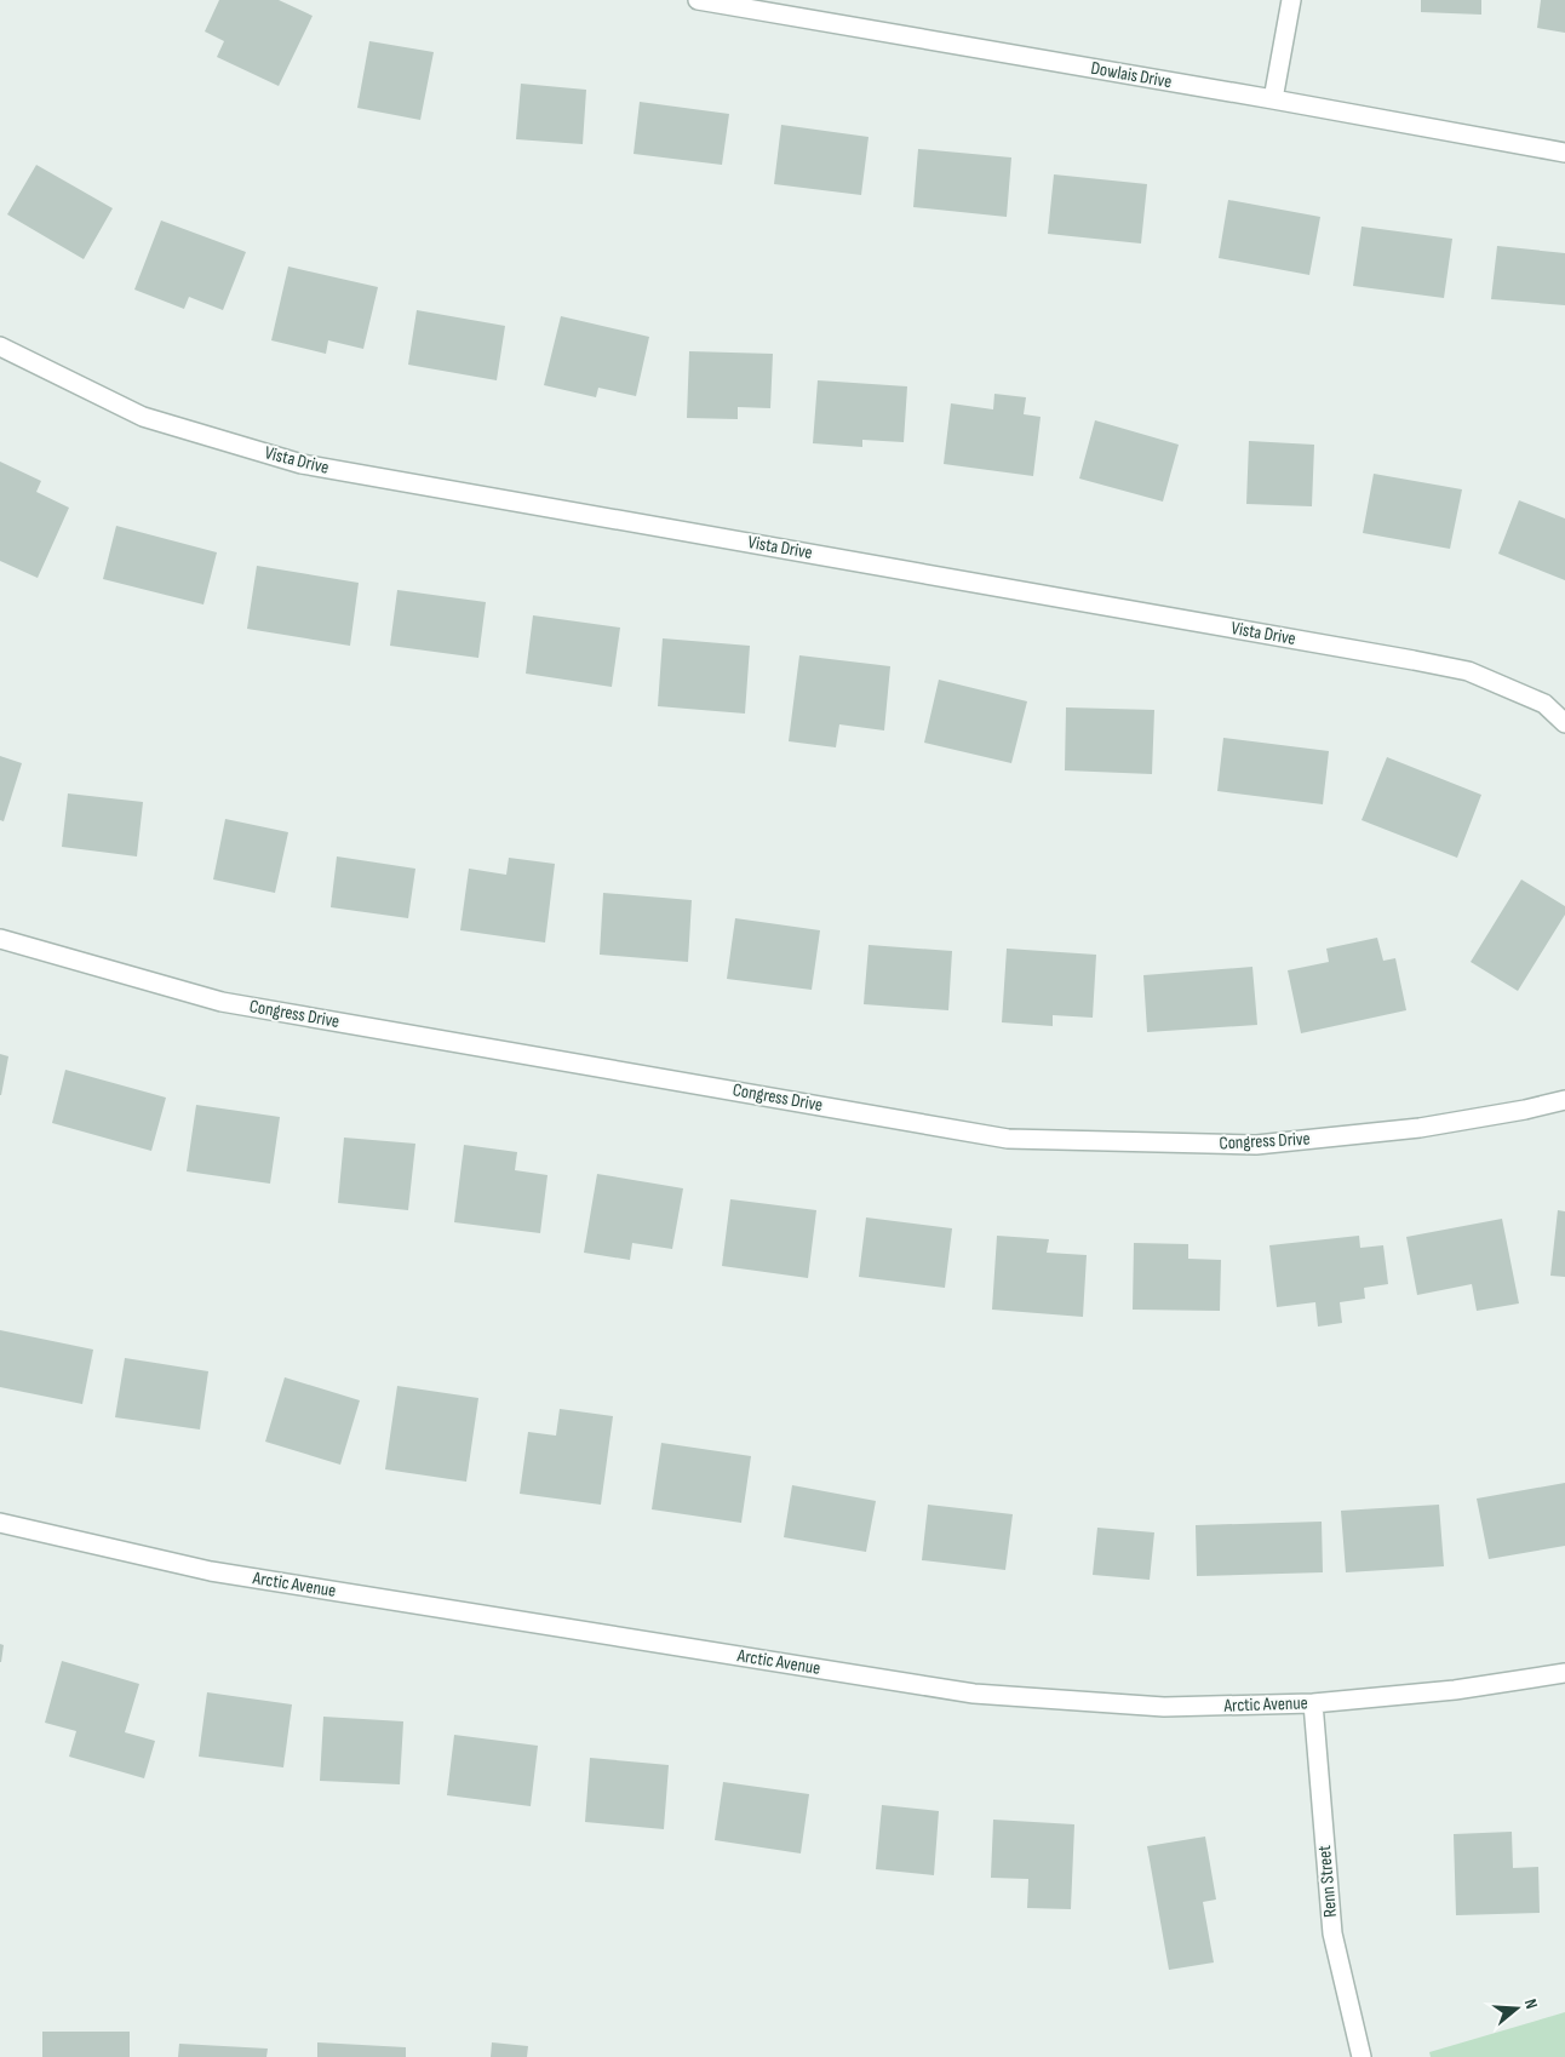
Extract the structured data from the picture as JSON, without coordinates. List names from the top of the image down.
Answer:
{
  "streets": {
    "street": [
      "Dowlais Drive",
      "Vista Drive",
      "Congress Drive",
      "Arctic Avenue",
      "Renn Street"
    ]
  },
  "crossings": [
    ["Arctic Avenue", "Renn Street"]
  ],
  "north": "right"
}
